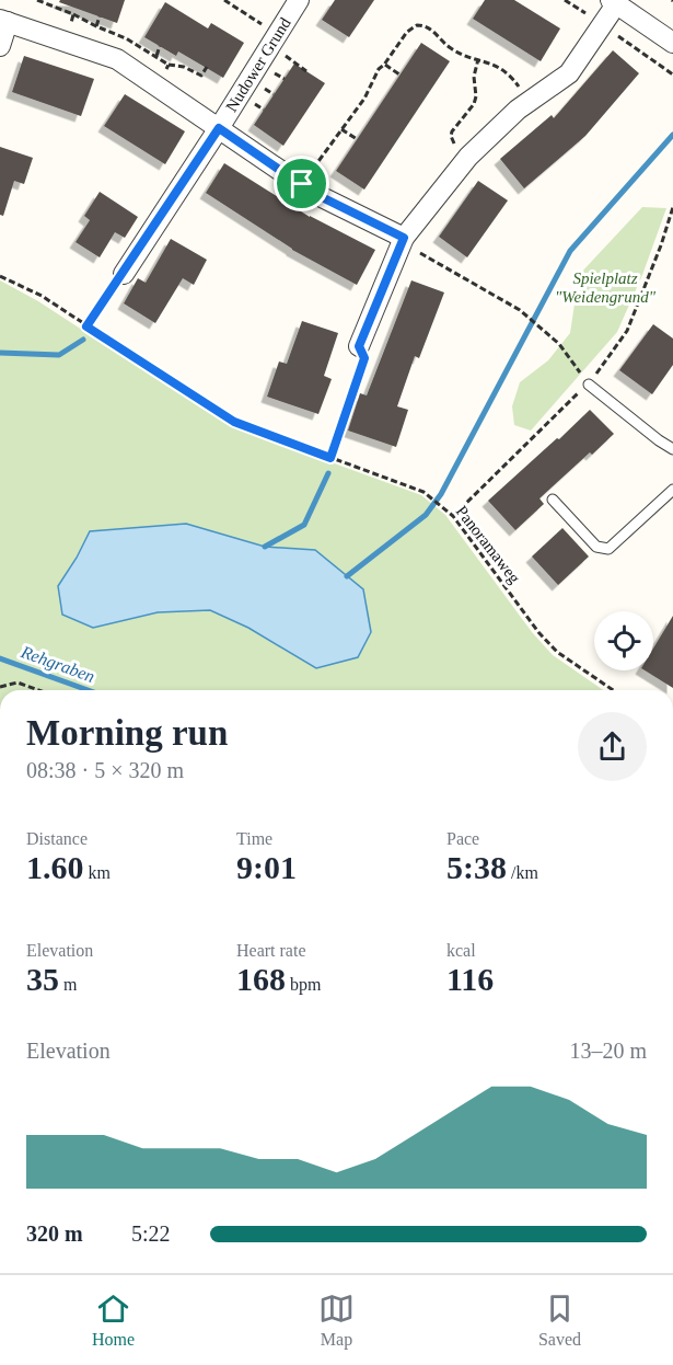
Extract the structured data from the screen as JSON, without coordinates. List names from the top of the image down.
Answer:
{
  "streets": {
    "street": ["Nudower Grund"],
    "path": ["Panoramaweg"]
  },
  "water": ["Rehgraben"],
  "parks": ["Spielplatz \"Weidengrund\""],
  "page": {
    "heading": ["Morning run", "08:38 · 5 × 320 m"],
    "stats": [
      ["Distance", "1.60 km"],
      ["Time", "9:01"],
      ["Pace", "5:38 /km"],
      ["Elevation", "35 m"],
      ["Heart rate", "168 bpm"],
      ["kcal", "116"]
    ],
    "chart": ["Elevation", "13–20 m"],
    "list": [
      {
        "name": "320 m",
        "note": "5:22"
      }
    ],
    "tabs": ["Home", "Map", "Saved"]
  }
}
